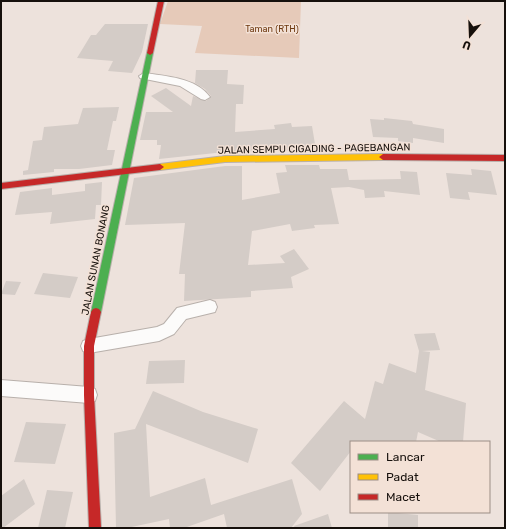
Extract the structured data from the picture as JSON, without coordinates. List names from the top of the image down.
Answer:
{
  "streets": {
    "street": ["JALAN SEMPU CIGADING - PAGEBANGAN", "JALAN SUNAN BONANG"]
  },
  "crossings": [
    ["JALAN SEMPU CIGADING - PAGEBANGAN", "JALAN SUNAN BONANG"]
  ],
  "parks": ["Taman (RTH)"],
  "legend": ["Lancar", "Padat", "Macet"],
  "north": "bottom"
}
